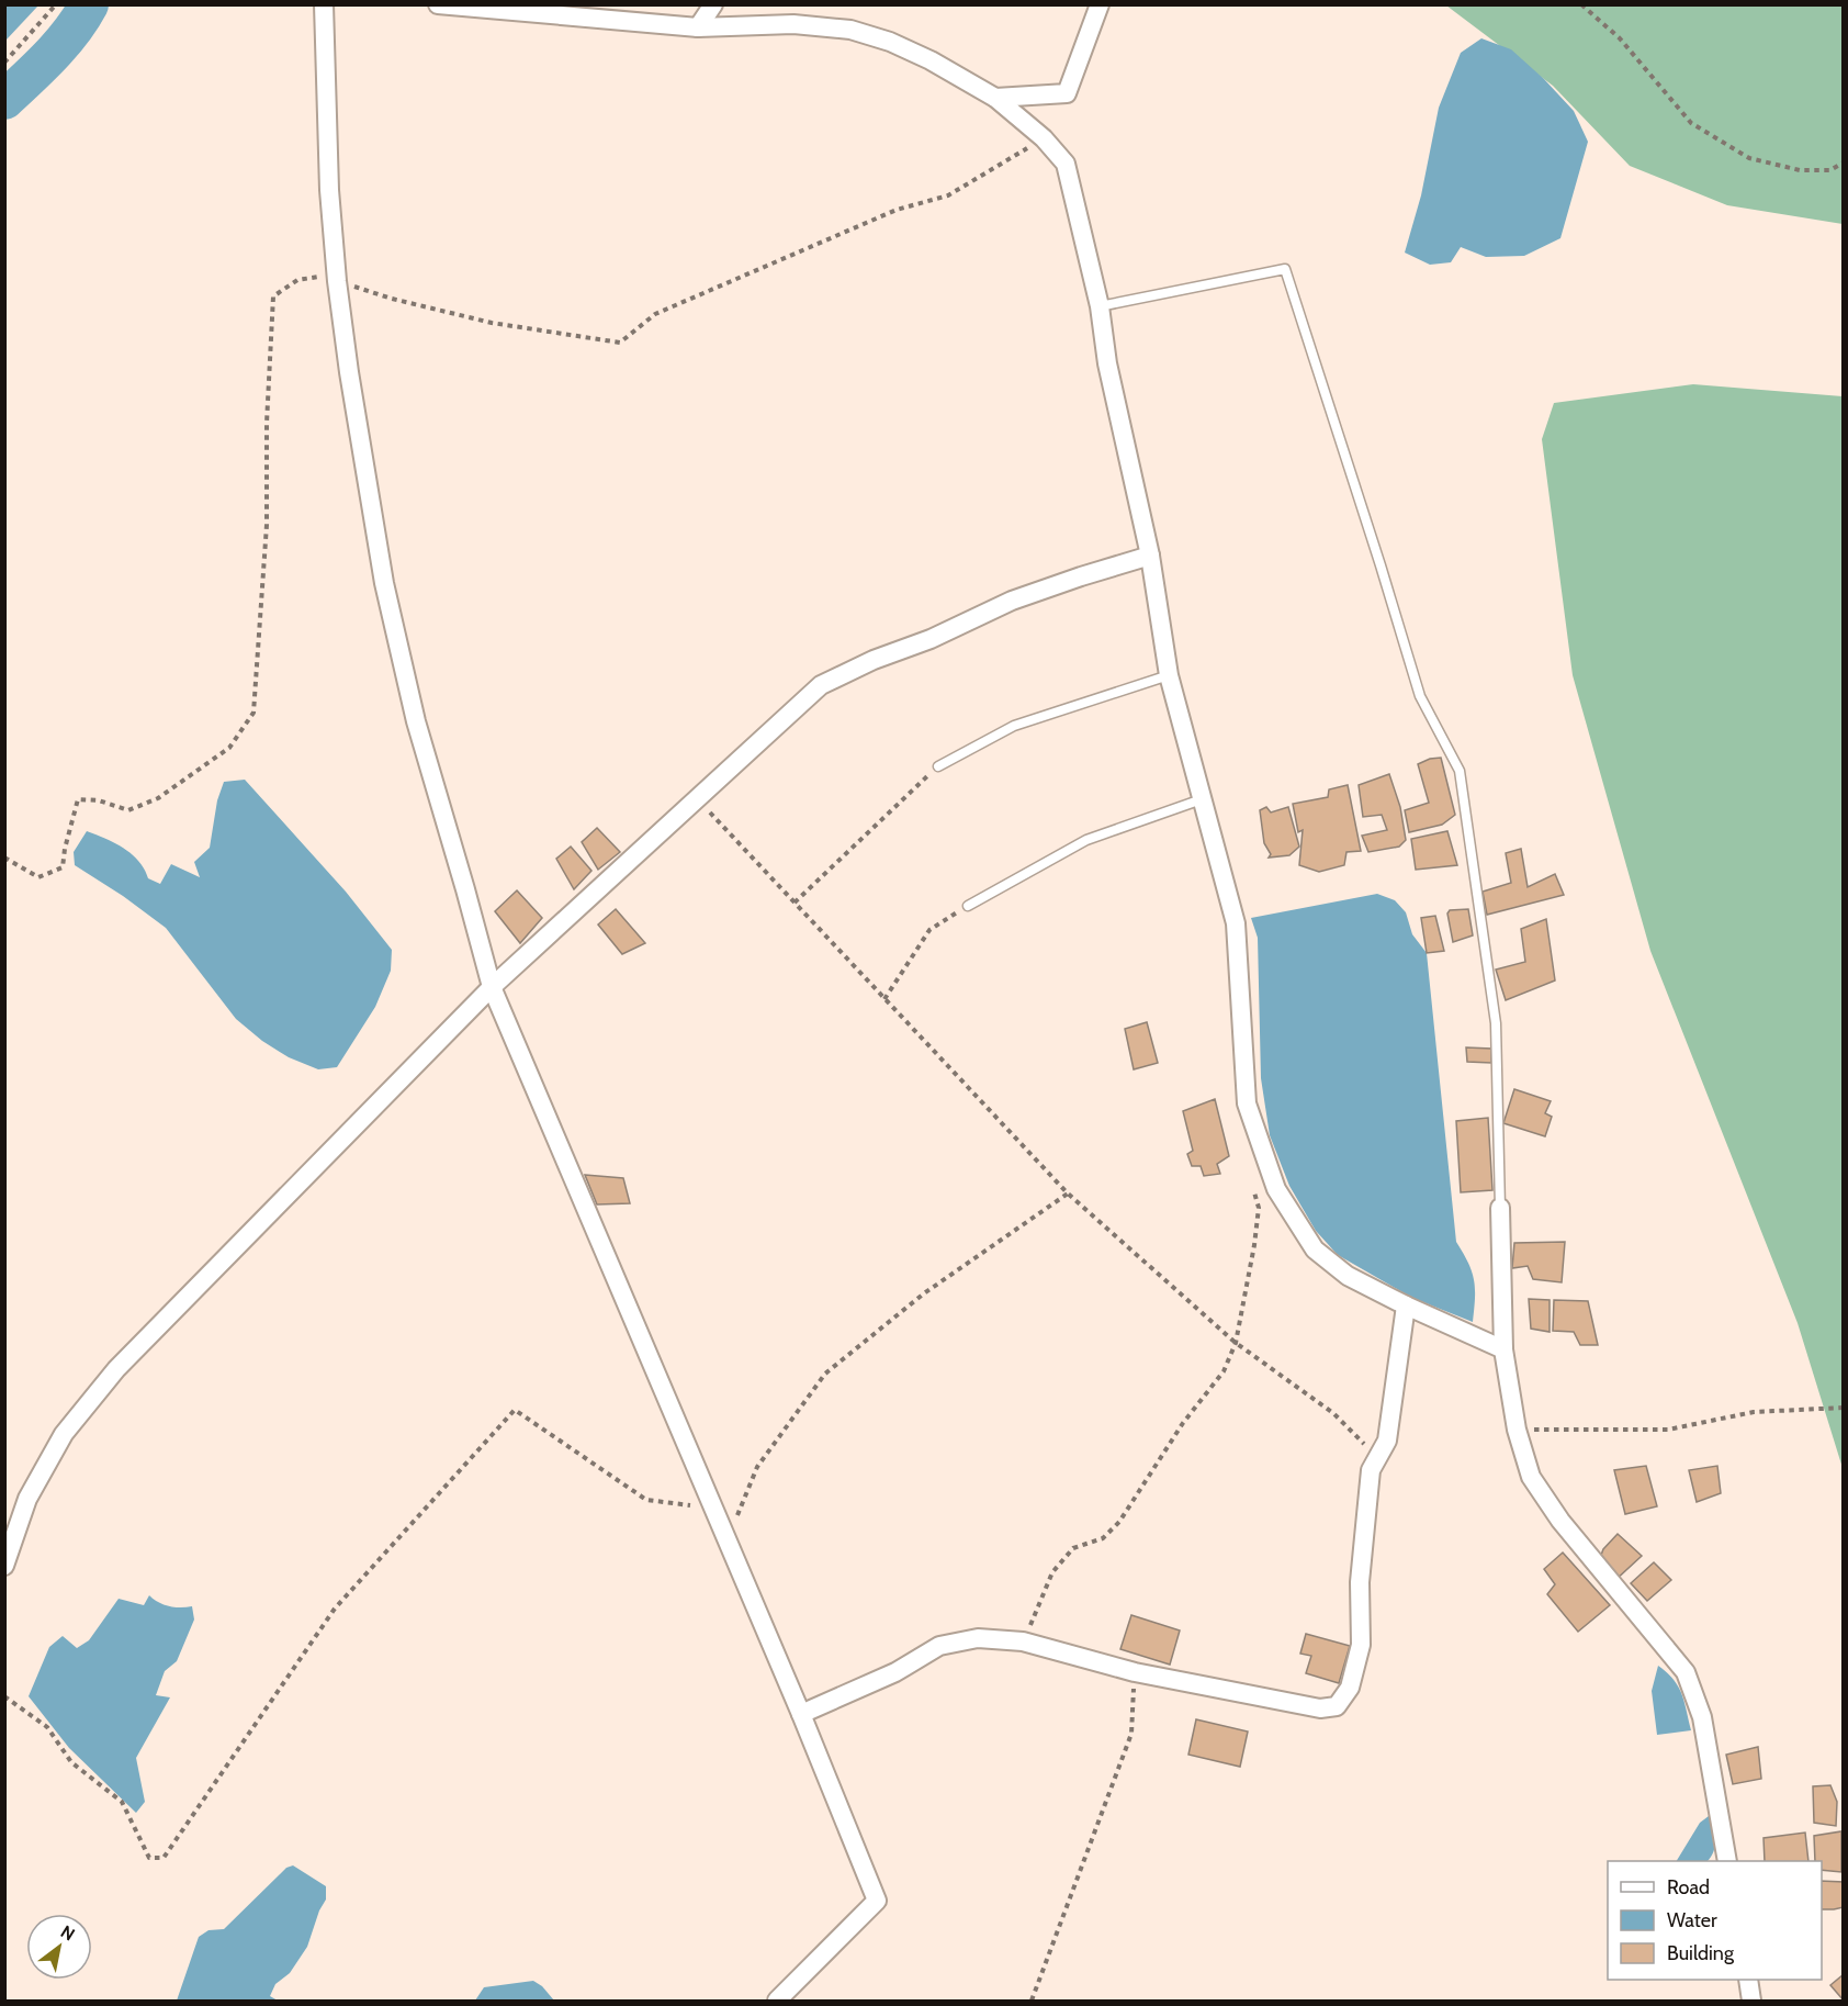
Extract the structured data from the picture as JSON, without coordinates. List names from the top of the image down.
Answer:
{
  "legend": ["Road", "Water", "Building"],
  "north": "top right"
}
